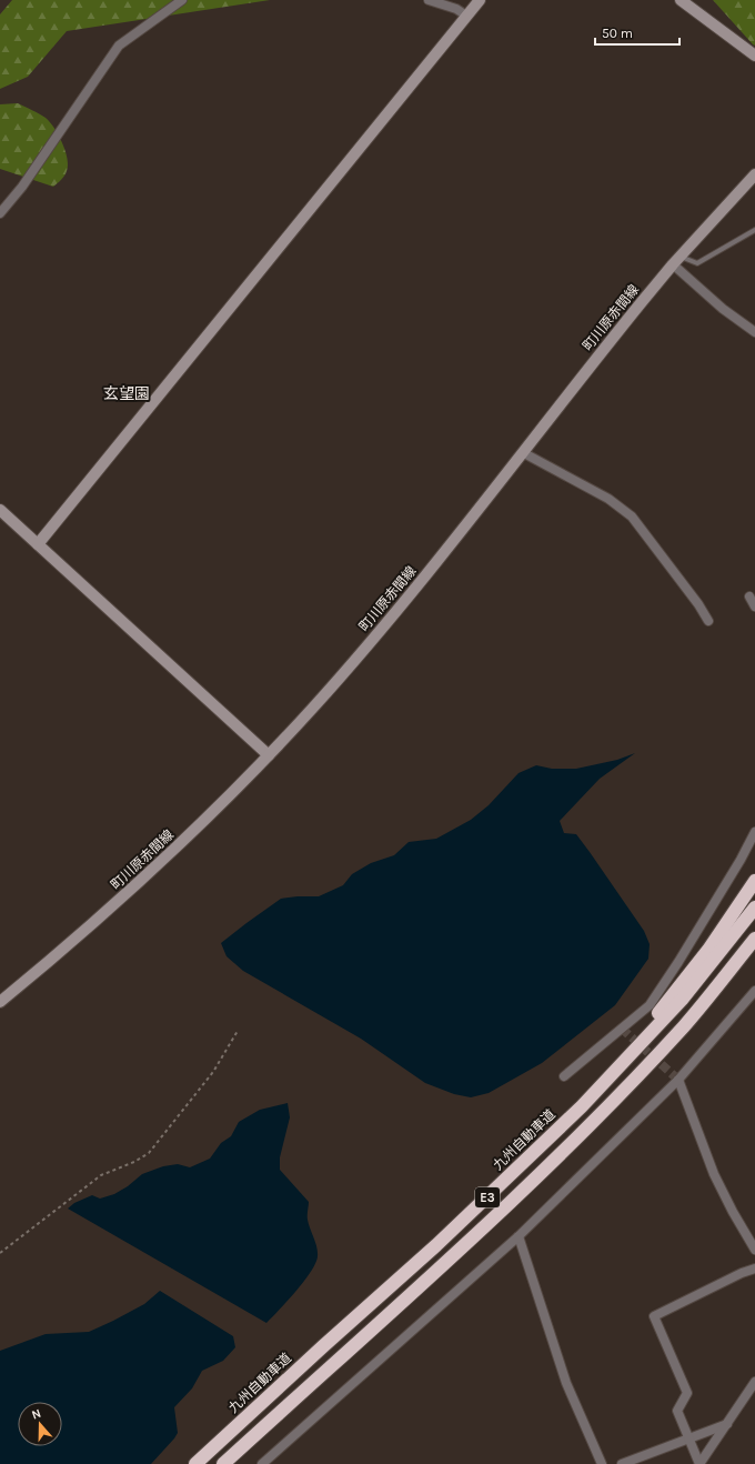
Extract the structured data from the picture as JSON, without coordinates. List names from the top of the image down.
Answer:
{
  "streets": {
    "highway": ["九州自動車道", "E3"],
    "street": ["町川原赤間線"]
  },
  "districts": ["玄望園"],
  "scale_bar": "50 m",
  "north": "top"
}
